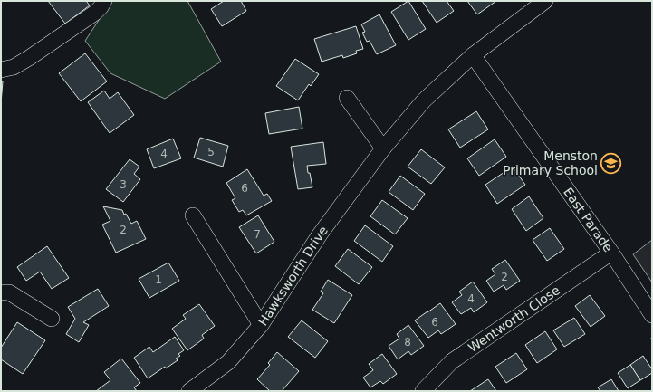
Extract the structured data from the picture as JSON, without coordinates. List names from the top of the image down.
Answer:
{
  "streets": {
    "street": ["East Parade", "Hawksworth Drive", "Wentworth Close"]
  },
  "crossings": [
    ["East Parade", "Hawksworth Drive"],
    ["East Parade", "Wentworth Close"]
  ],
  "places": {
    "school or university": ["Menston Primary School"]
  },
  "house_numbers": [
    "5",
    "4",
    "3",
    "6",
    "2",
    "7",
    "2",
    "1",
    "4",
    "6",
    "8"
  ]
}
